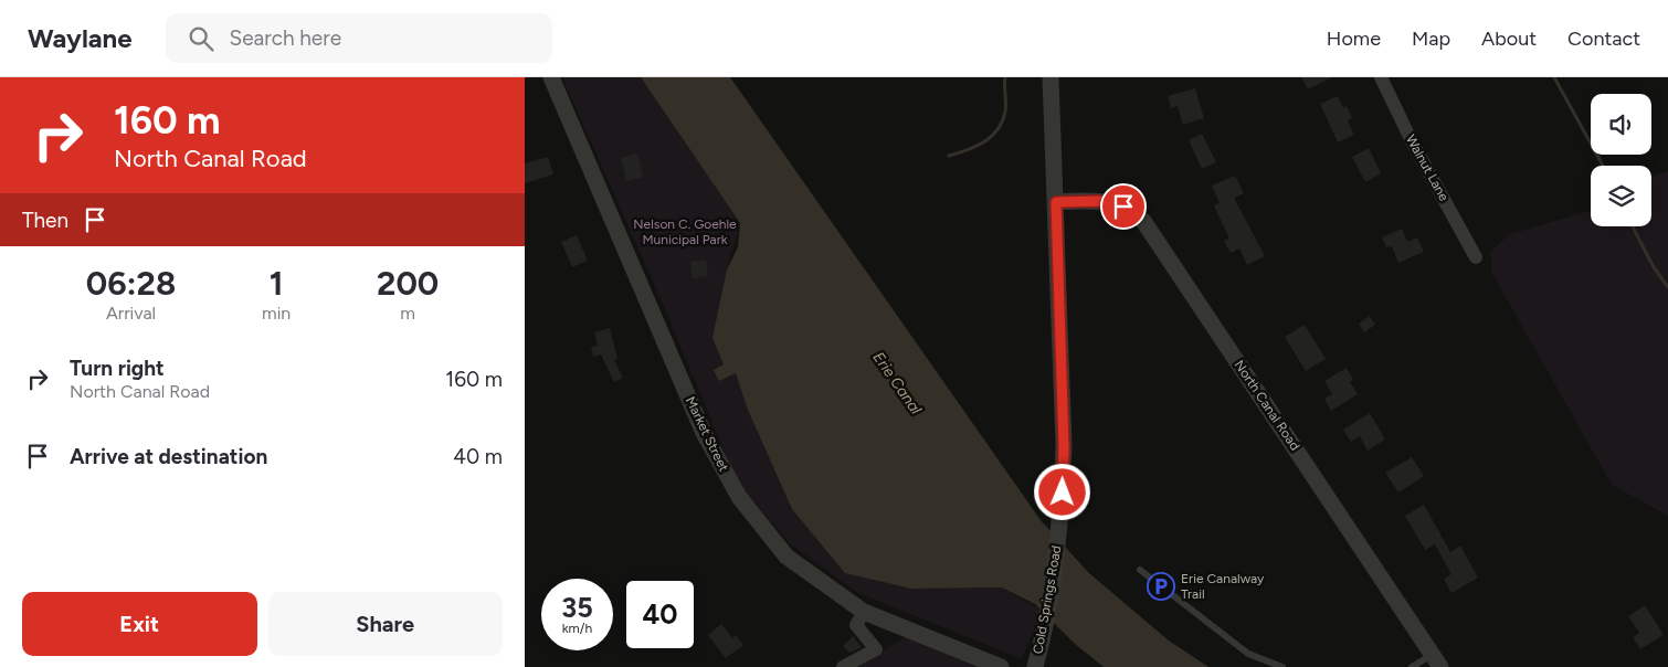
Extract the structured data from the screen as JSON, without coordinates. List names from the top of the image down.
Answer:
{
  "streets": {
    "street": [
      "Walnut Lane",
      "North Canal Road",
      "Market Street",
      "Cold Springs Road"
    ]
  },
  "crossings": [
    ["North Canal Road", "Cold Springs Road"]
  ],
  "water": ["Erie Canal"],
  "parks": ["Nelson C. Goehle Municipal Park"],
  "places": {
    "parking": ["Erie Canalway Trail"]
  },
  "page": {
    "header": "Waylane",
    "search": "Search here",
    "nav": [
      "Home",
      "Map",
      "About",
      "Contact"
    ],
    "turn": ["160 m", "North Canal Road"],
    "then": "Then",
    "eta": [
      "06:28",
      "Arrival",
      "1",
      "min",
      "200",
      "m"
    ],
    "list": [
      {
        "name": "Turn right",
        "note": "North Canal Road",
        "value": "160 m"
      },
      {
        "name": "Arrive at destination",
        "value": "40 m"
      }
    ],
    "speed": "35 km/h",
    "limit": "40",
    "buttons": ["Exit", "Share"]
  }
}
